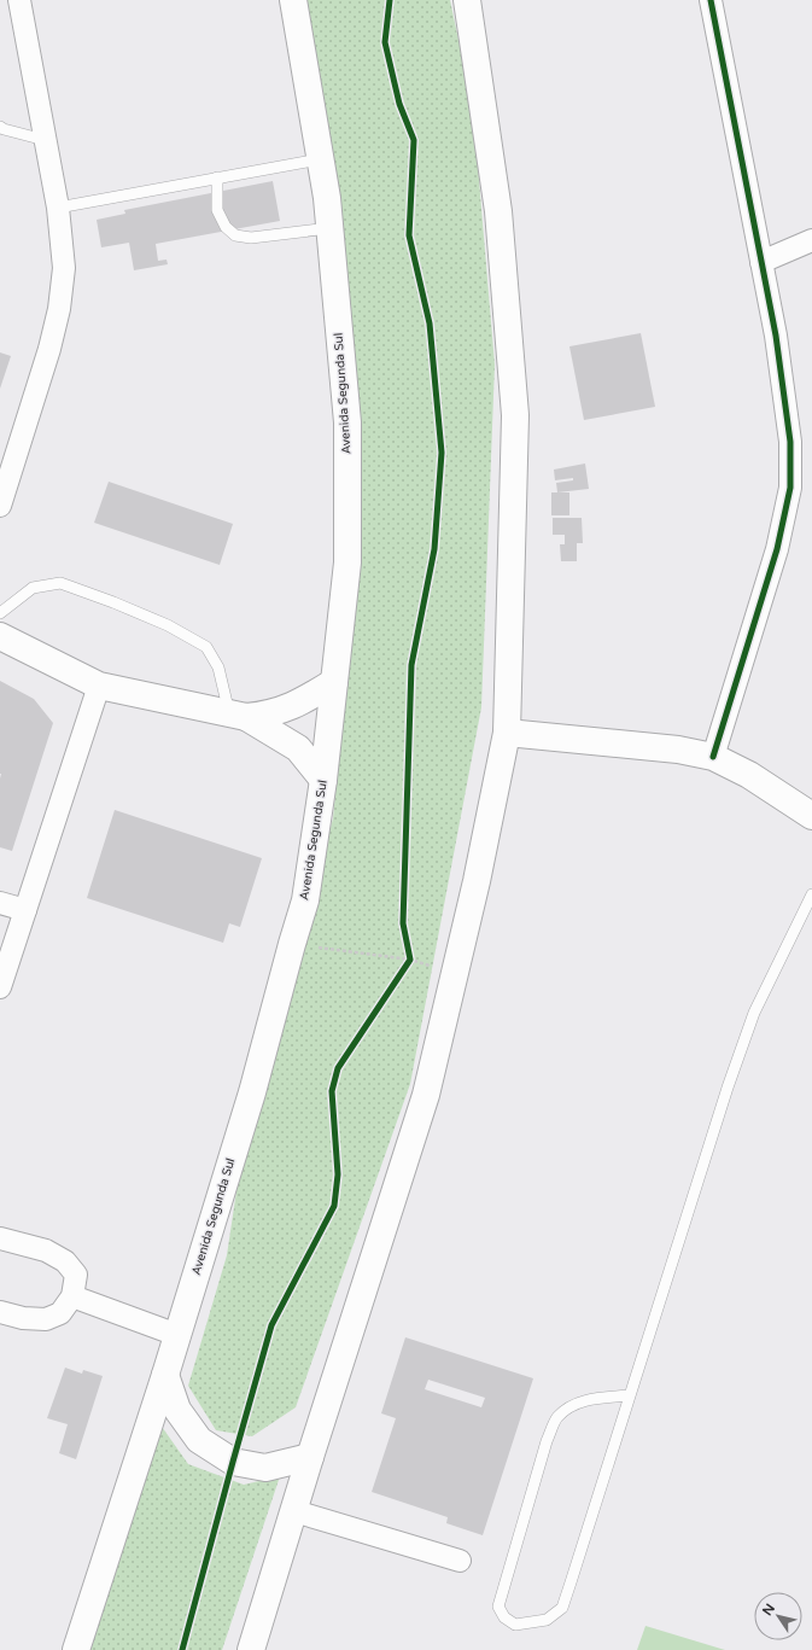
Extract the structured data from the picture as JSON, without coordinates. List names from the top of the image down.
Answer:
{
  "streets": {
    "main road": ["Avenida Segunda Sul"]
  },
  "north": "top left"
}
